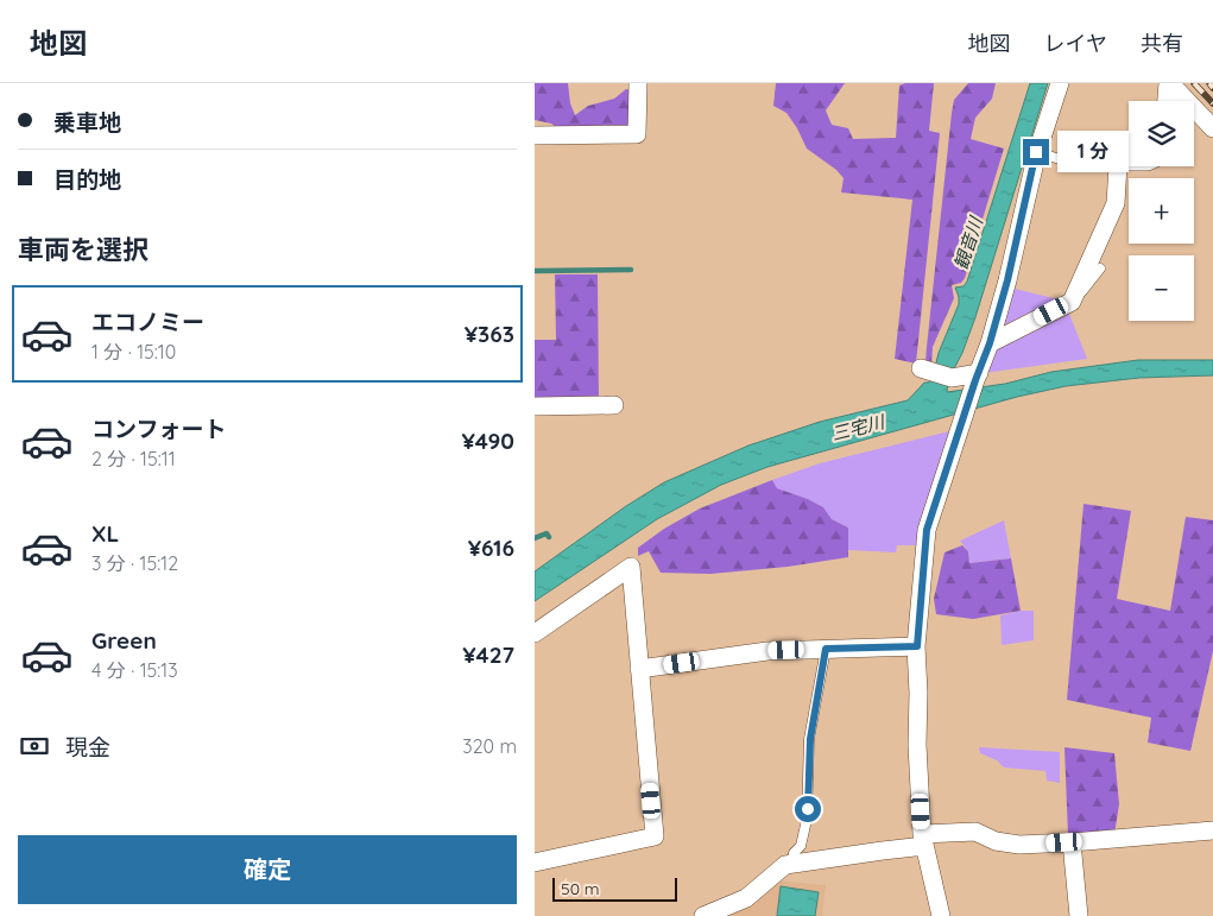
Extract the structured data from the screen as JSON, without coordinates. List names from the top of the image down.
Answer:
{
  "water": ["観音川", "三宅川"],
  "scale_bar": "50 m",
  "page": {
    "header": "地図",
    "nav": ["地図", "レイヤ", "共有"],
    "banner": ["乗車地", "目的地"],
    "map_buttons": ["+", "−"],
    "bubble": "1 分",
    "heading": "車両を選択",
    "list": [
      {
        "name": "エコノミー",
        "note": "1 分 · 15:10",
        "value": "¥363"
      },
      {
        "name": "コンフォート",
        "note": "2 分 · 15:11",
        "value": "¥490"
      },
      {
        "name": "XL",
        "note": "3 分 · 15:12",
        "value": "¥616"
      },
      {
        "name": "Green",
        "note": "4 分 · 15:13",
        "value": "¥427"
      }
    ],
    "pay": ["現金", "320 m"],
    "buttons": "確定",
    "scale": "50 m"
  }
}
